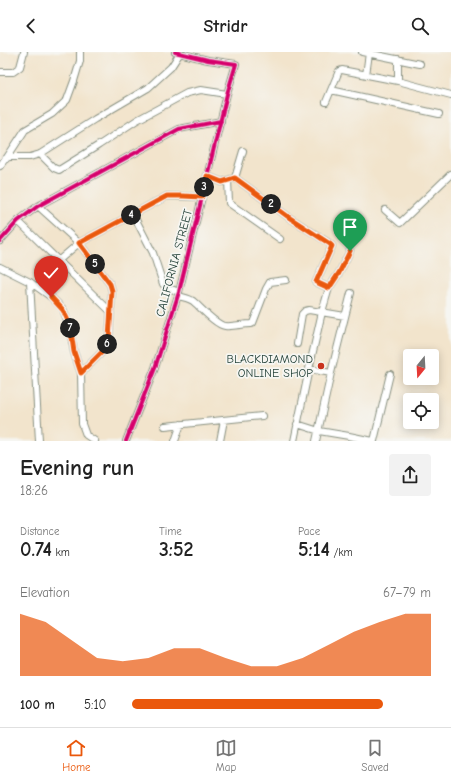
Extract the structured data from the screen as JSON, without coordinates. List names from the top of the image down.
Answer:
{
  "streets": {
    "street": ["CALIFORNIA STREET"]
  },
  "places": ["BLACKDIAMOND ONLINE SHOP"],
  "north": "bottom",
  "page": {
    "header": "Stridr",
    "pins": [
      "3",
      "2",
      "4",
      "5",
      "7",
      "6"
    ],
    "heading": ["Evening run", "18:26"],
    "stats": [
      ["Distance", "0.74 km"],
      ["Time", "3:52"],
      ["Pace", "5:14 /km"]
    ],
    "chart": ["Elevation", "67–79 m"],
    "list": [
      {
        "name": "100 m",
        "note": "5:10"
      }
    ],
    "tabs": ["Home", "Map", "Saved"]
  }
}
